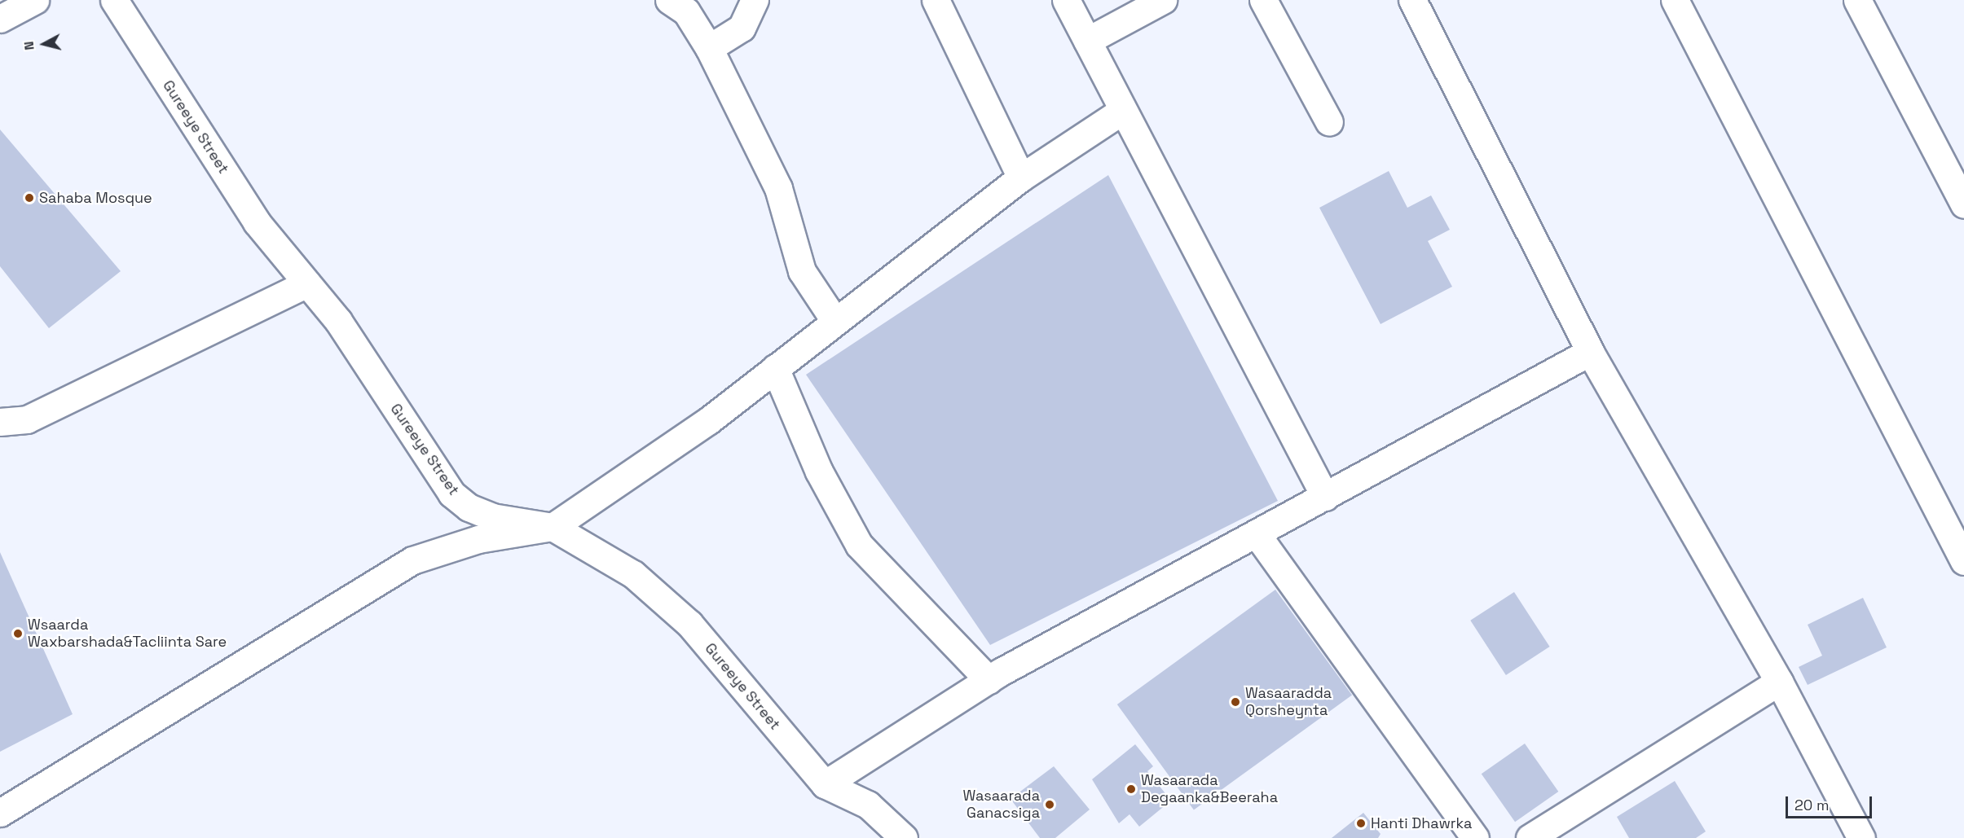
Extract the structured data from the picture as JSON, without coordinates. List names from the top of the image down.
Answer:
{
  "streets": {
    "street": ["Gureeye Street"]
  },
  "places": [
    "Sahaba Mosque",
    "Wsaarda Waxbarshada&Tacliinta Sare",
    "Wasaaradda Qorsheynta",
    "Wasaarada Degaanka&Beeraha",
    "Wasaarada Ganacsiga",
    "Hanti Dhawrka"
  ],
  "scale_bar": "20 m",
  "north": "left"
}
